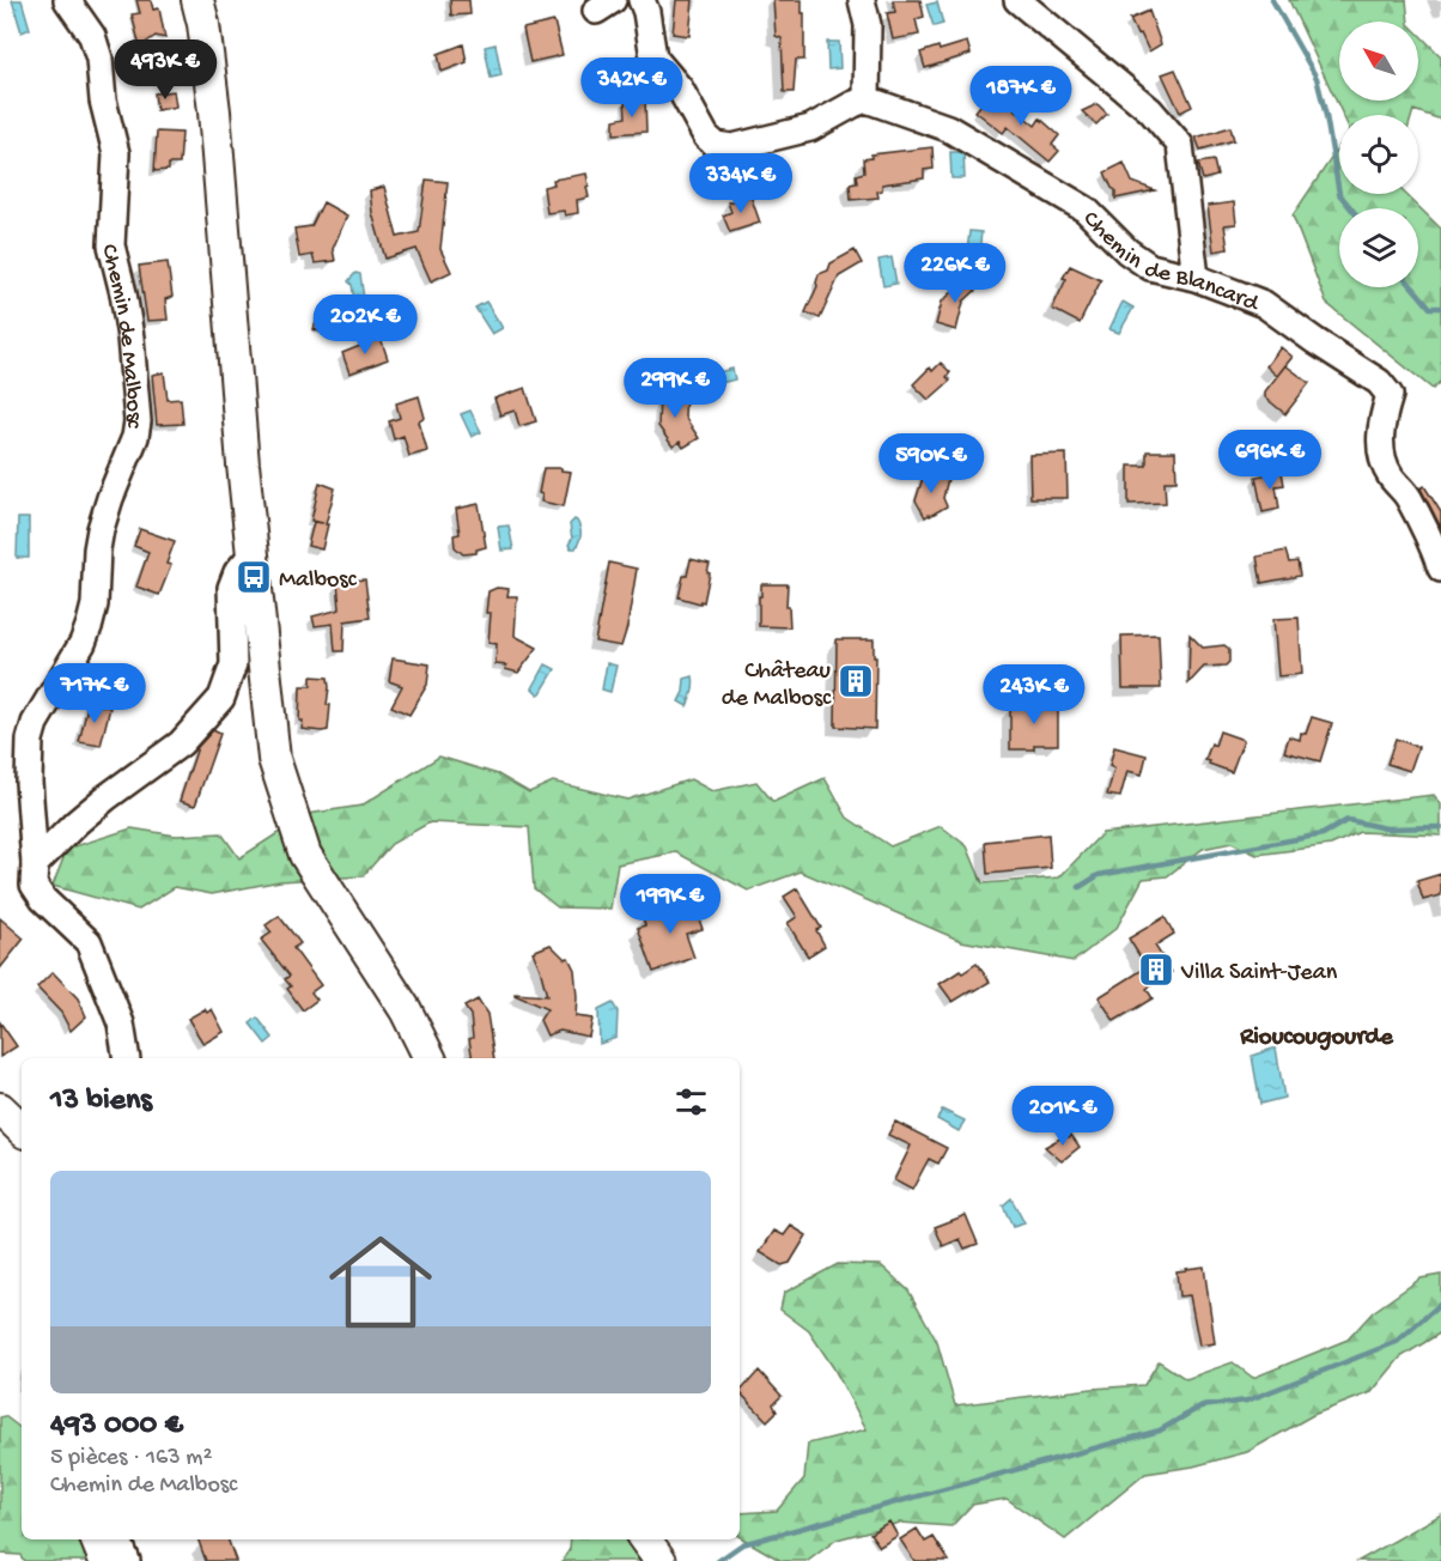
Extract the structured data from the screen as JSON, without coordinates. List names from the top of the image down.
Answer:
{
  "streets": {
    "street": ["Chemin de Blancard", "Chemin de Malbosc"]
  },
  "districts": ["Rioucougourde"],
  "places": {
    "bus stop": ["Malbosc"],
    "building": ["Château de Malbosc", "Villa Saint-Jean"]
  },
  "north": "top left",
  "page": {
    "price": [
      "493K €",
      "342K €",
      "187K €",
      "334K €",
      "226K €",
      "202K €",
      "299K €",
      "696K €",
      "590K €",
      "717K €",
      "243K €",
      "199K €",
      "201K €"
    ],
    "heading": "13 biens",
    "list": [
      {
        "name": "493 000 €",
        "note": "5 pièces · 163 m² · Chemin de Malbosc"
      }
    ]
  }
}
